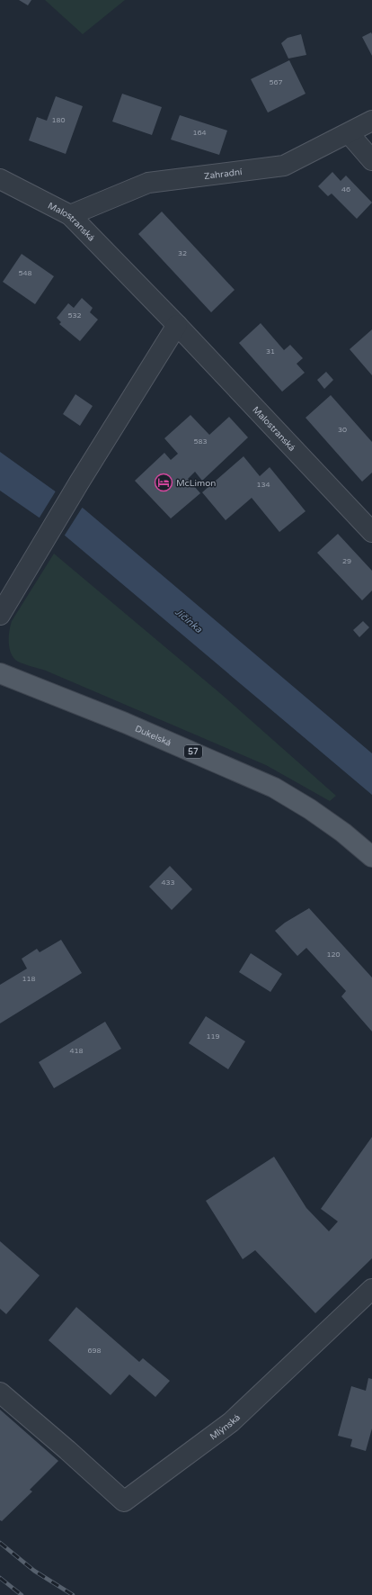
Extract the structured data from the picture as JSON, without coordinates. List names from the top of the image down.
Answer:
{
  "streets": {
    "main road": ["Dukelská", "57"],
    "street": ["Zahradní", "Malostranská", "Mlýnská"]
  },
  "crossings": [
    ["Zahradní", "Malostranská"]
  ],
  "water": ["Jičínka"],
  "places": {
    "hotel": ["McLimon"]
  },
  "house_numbers": [
    "567",
    "180",
    "164",
    "46",
    "32",
    "548",
    "532",
    "31",
    "30",
    "583",
    "134",
    "29",
    "433",
    "120",
    "118",
    "119",
    "418",
    "698"
  ]
}
